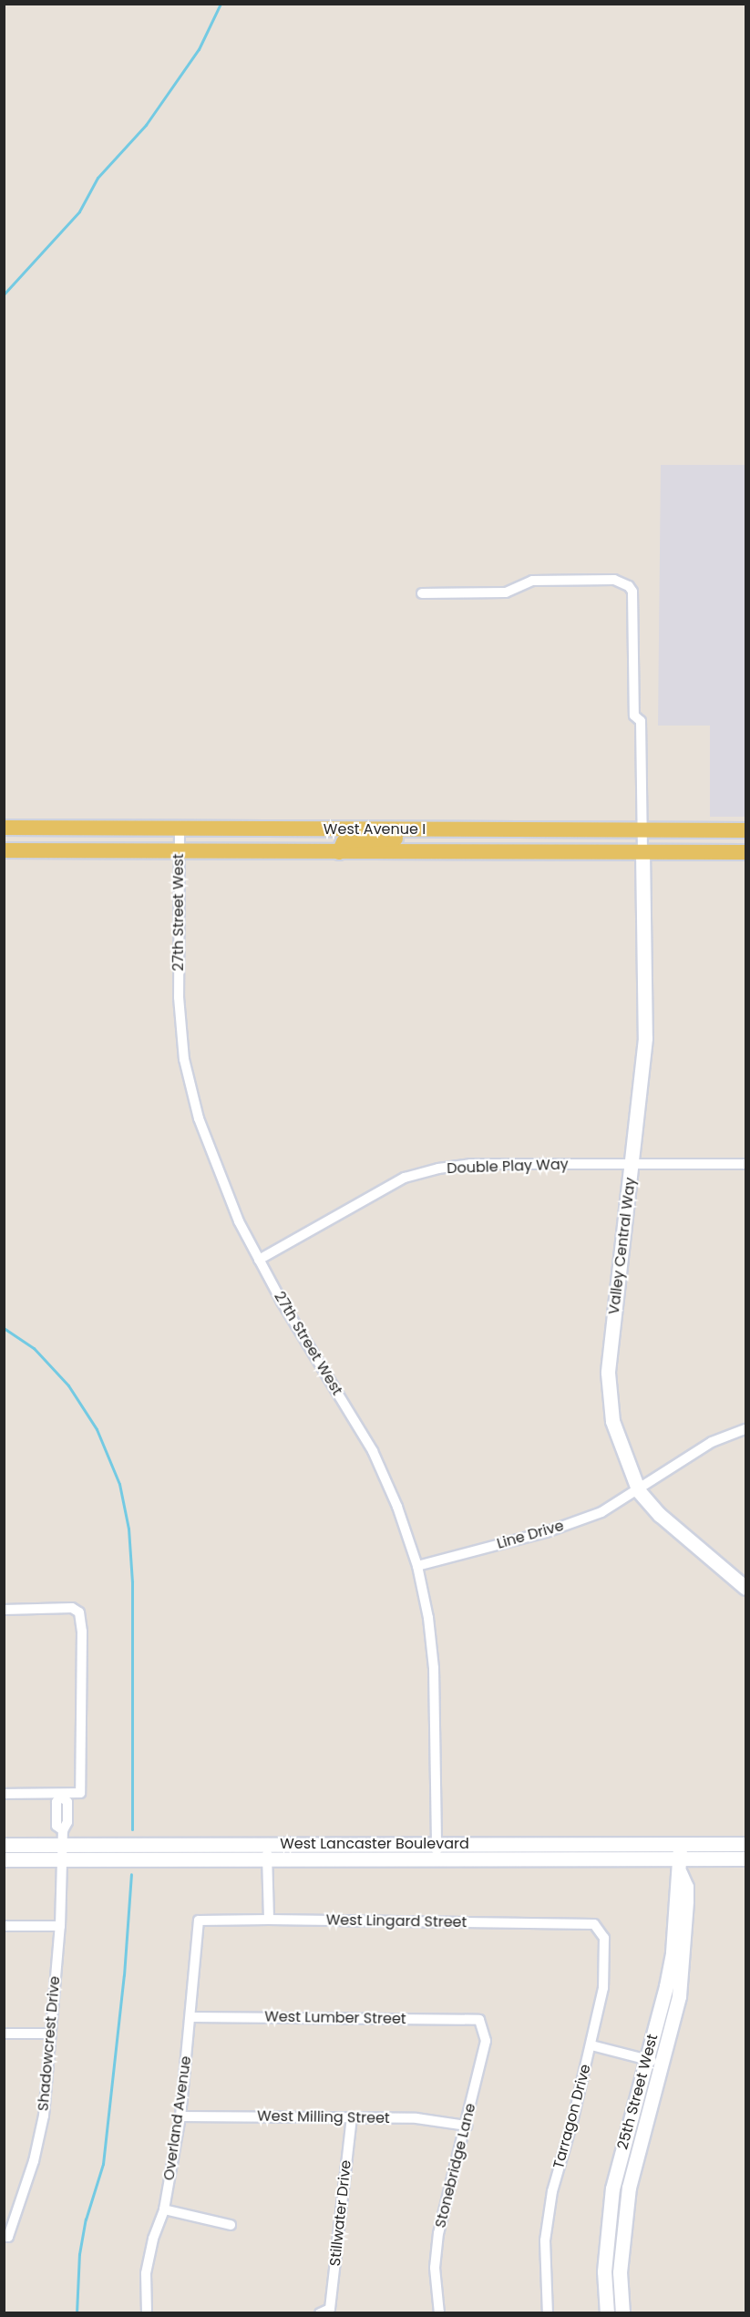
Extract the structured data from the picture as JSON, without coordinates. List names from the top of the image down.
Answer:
{
  "streets": {
    "main road": ["West Avenue I"],
    "street": [
      "27th Street West",
      "Double Play Way",
      "Valley Central Way",
      "Line Drive",
      "West Lancaster Boulevard",
      "West Lingard Street",
      "West Lumber Street",
      "Shadowcrest Drive",
      "25th Street West",
      "Tarragon Drive",
      "West Milling Street",
      "Overland Avenue",
      "Stonebridge Lane",
      "Stillwater Drive"
    ]
  },
  "crossings": [
    ["West Avenue I", "27th Street West"],
    ["West Avenue I", "Valley Central Way"],
    ["27th Street West", "Double Play Way"],
    ["27th Street West", "Line Drive"],
    ["27th Street West", "West Lancaster Boulevard"],
    ["Double Play Way", "Valley Central Way"],
    ["Valley Central Way", "Line Drive"],
    ["West Lancaster Boulevard", "Shadowcrest Drive"],
    ["West Lancaster Boulevard", "25th Street West"],
    ["West Lingard Street", "Tarragon Drive"],
    ["West Lingard Street", "Overland Avenue"],
    ["West Lumber Street", "Overland Avenue"],
    ["West Lumber Street", "Stonebridge Lane"],
    ["West Milling Street", "Overland Avenue"],
    ["West Milling Street", "Stonebridge Lane"],
    ["West Milling Street", "Stillwater Drive"]
  ]
}
